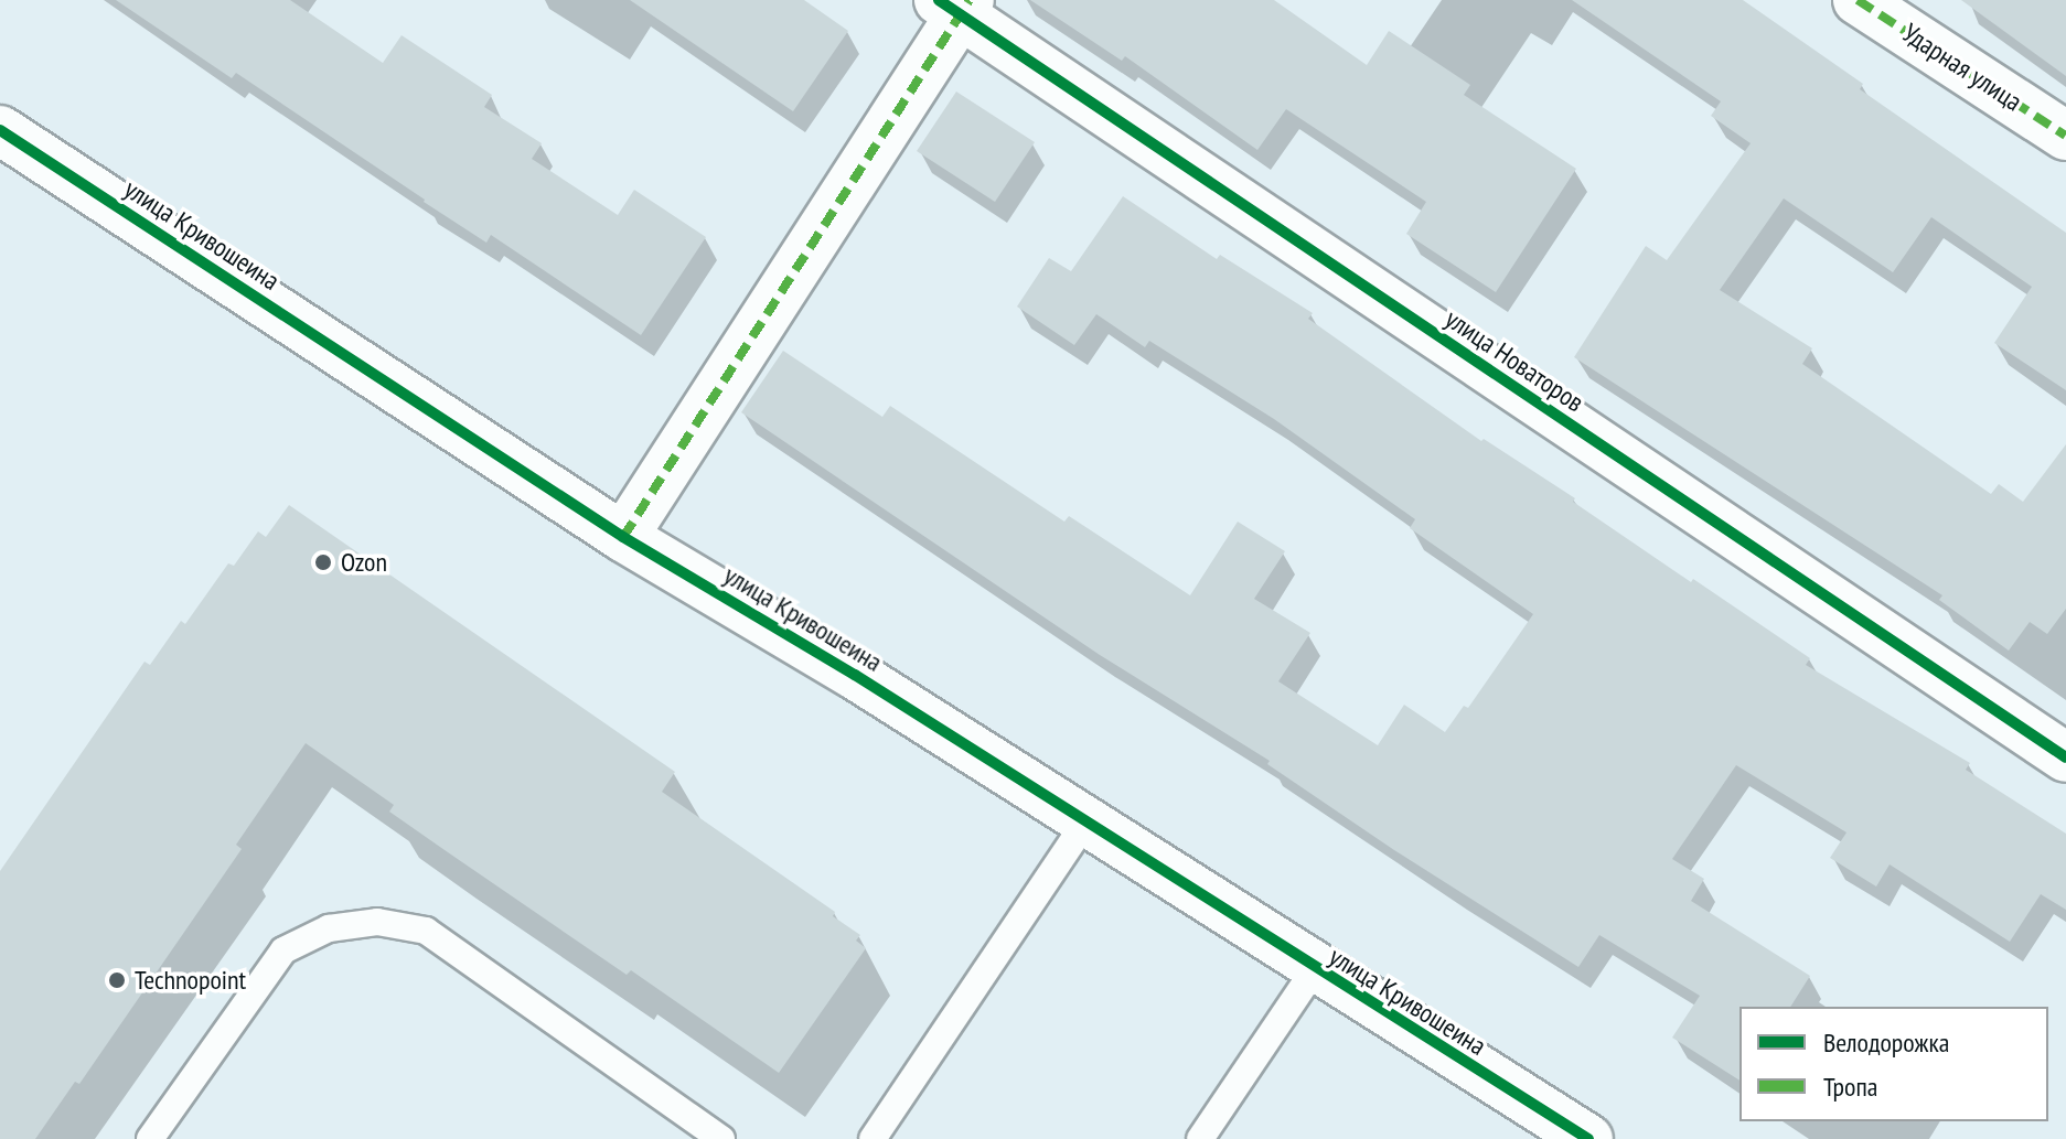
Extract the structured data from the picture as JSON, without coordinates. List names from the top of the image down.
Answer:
{
  "streets": {
    "street": ["Ударная улица", "улица Кривошеина", "улица Новаторов"]
  },
  "places": ["Ozon", "Technopoint"],
  "legend": ["Велодорожка", "Тропа"]
}
